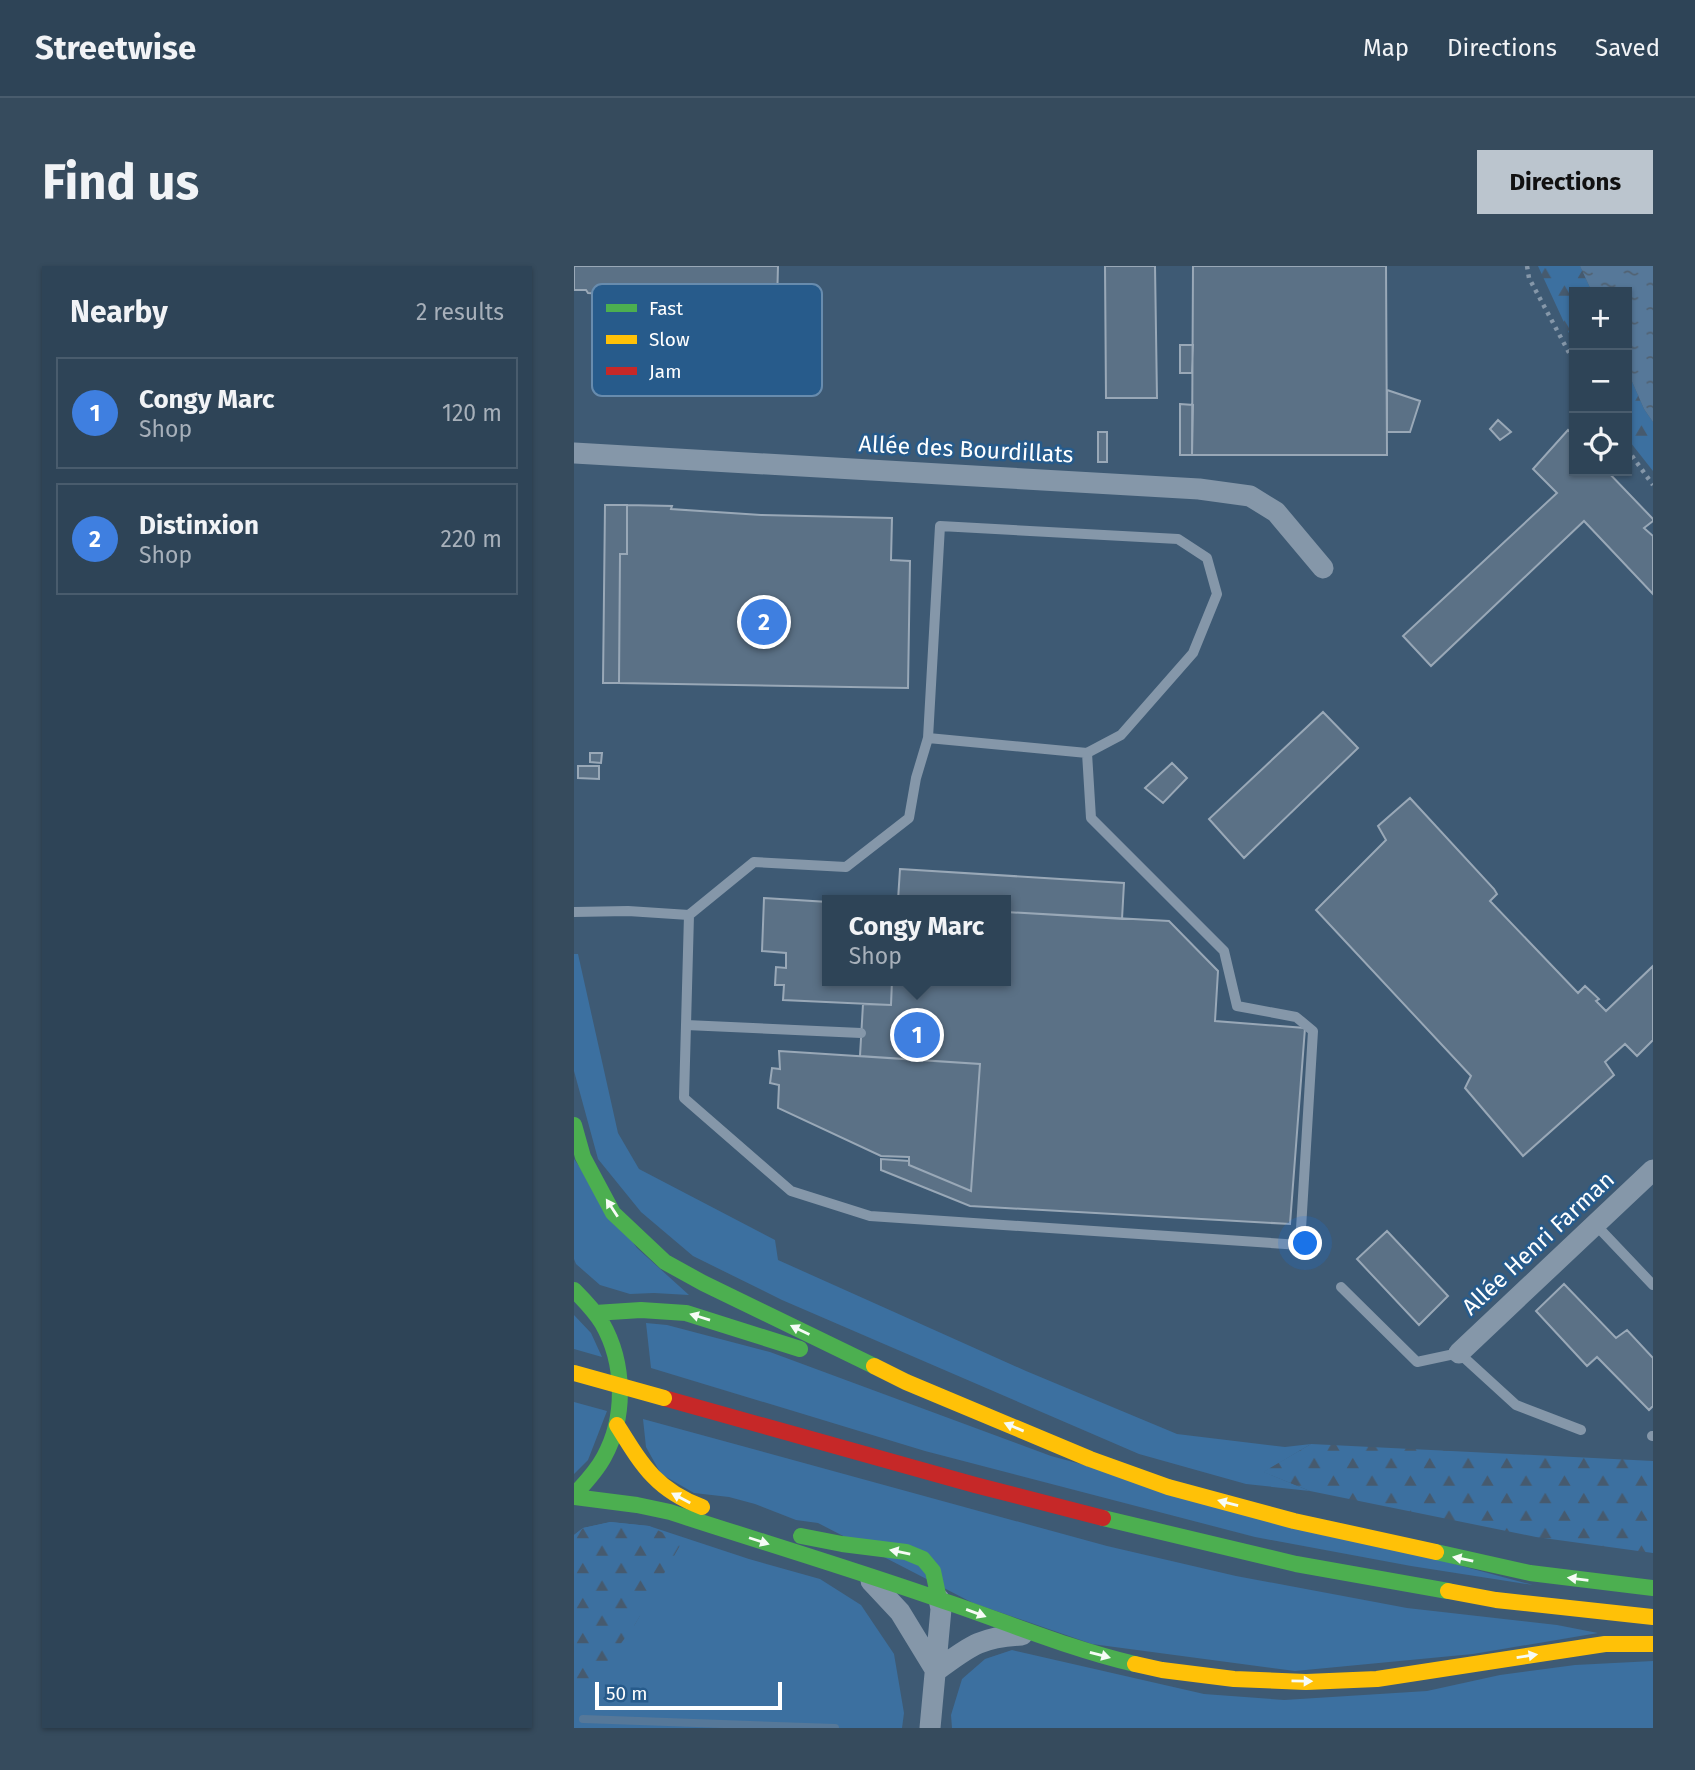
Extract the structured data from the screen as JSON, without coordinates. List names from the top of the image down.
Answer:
{
  "streets": {
    "street": ["Allée des Bourdillats", "Allée Henri Farman"]
  },
  "legend": ["Fast", "Slow", "Jam"],
  "scale_bar": "50 m",
  "page": {
    "header": "Streetwise",
    "nav": ["Map", "Directions", "Saved"],
    "buttons": "Directions",
    "title": "Find us",
    "heading": ["Nearby", "2 results"],
    "map_buttons": ["+", "−"],
    "list": [
      {
        "mark": "1",
        "name": "Congy Marc",
        "note": "Shop",
        "value": "120 m"
      },
      {
        "mark": "2",
        "name": "Distinxion",
        "note": "Shop",
        "value": "220 m"
      }
    ],
    "pins": ["2", "1"],
    "popup": ["Congy Marc", "Shop"],
    "scale": "50 m"
  }
}
